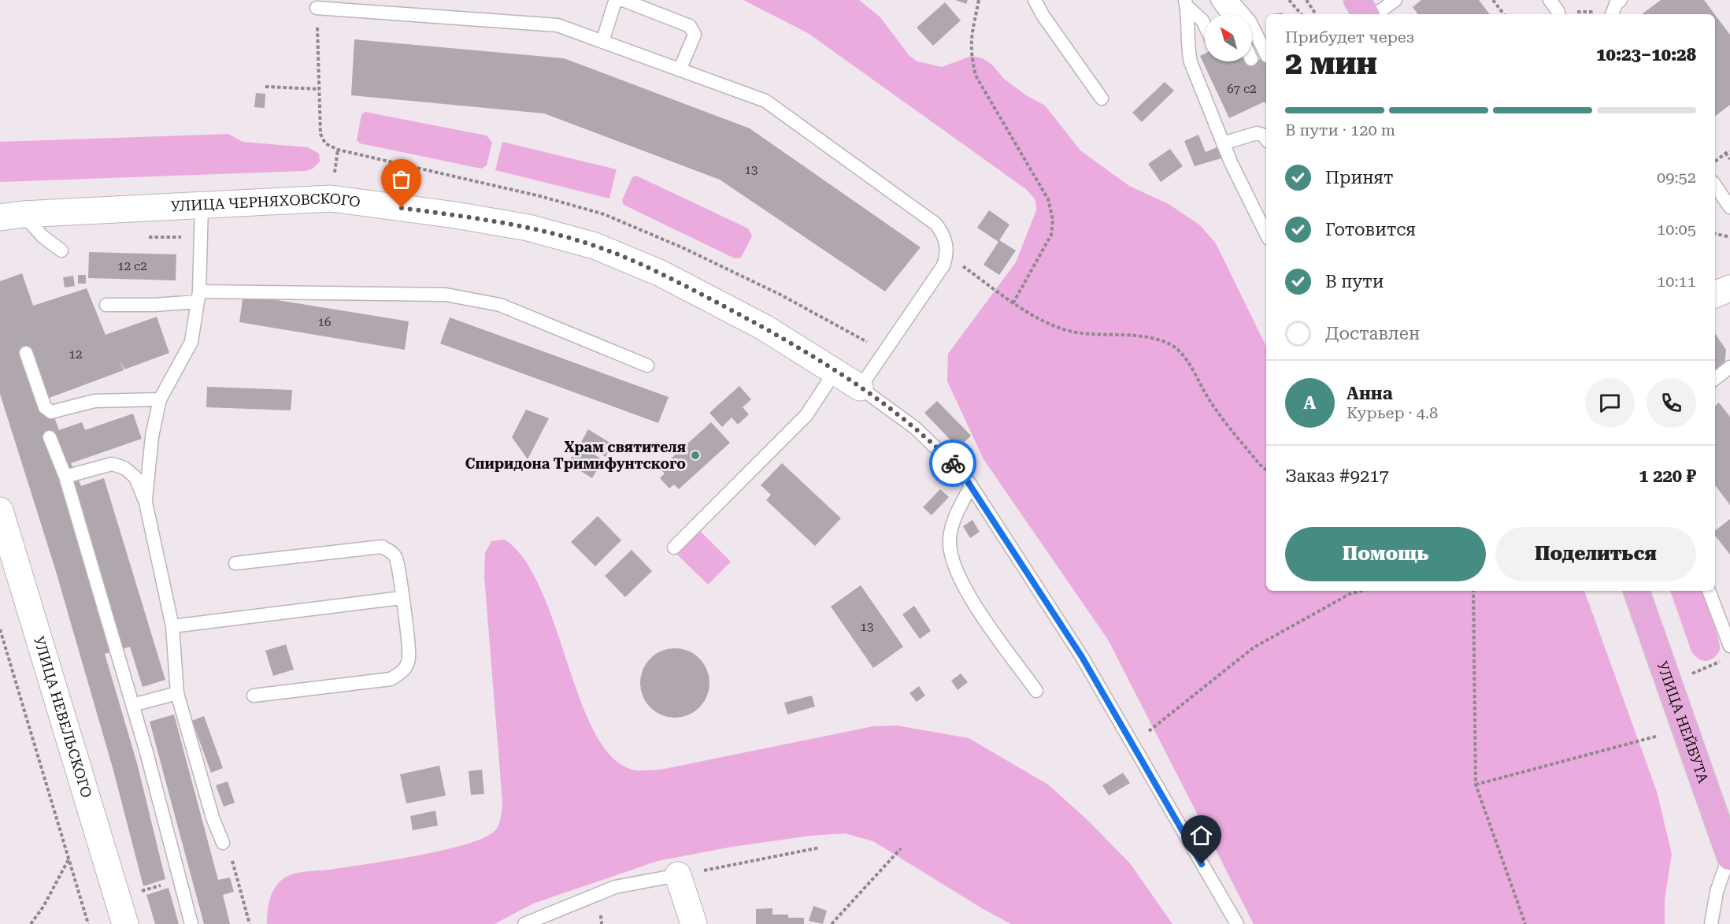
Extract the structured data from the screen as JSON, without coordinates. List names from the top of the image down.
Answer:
{
  "streets": {
    "main road": ["УЛИЦА НЕЙБУТА"],
    "street": ["УЛИЦА ЧЕРНЯХОВСКОГО", "УЛИЦА НЕВЕЛЬСКОГО"]
  },
  "places": ["Храм святителя Спиридона Тримифунтского"],
  "house_numbers": [
    "67 с2",
    "13",
    "12 с2",
    "16",
    "12",
    "13"
  ],
  "north": "top left",
  "page": {
    "heading": ["2 мин", "Прибудет через", "10:23–10:28"],
    "panel": [
      "Анна",
      "Курьер · 4.8",
      "Заказ #9217",
      "1 220 ₽"
    ],
    "bar": "В пути · 120 m",
    "list": [
      ["Принят", "09:52"],
      ["Готовится", "10:05"],
      ["В пути", "10:11"],
      "Доставлен"
    ],
    "round": "А",
    "buttons": ["Помощь", "Поделиться"]
  }
}
